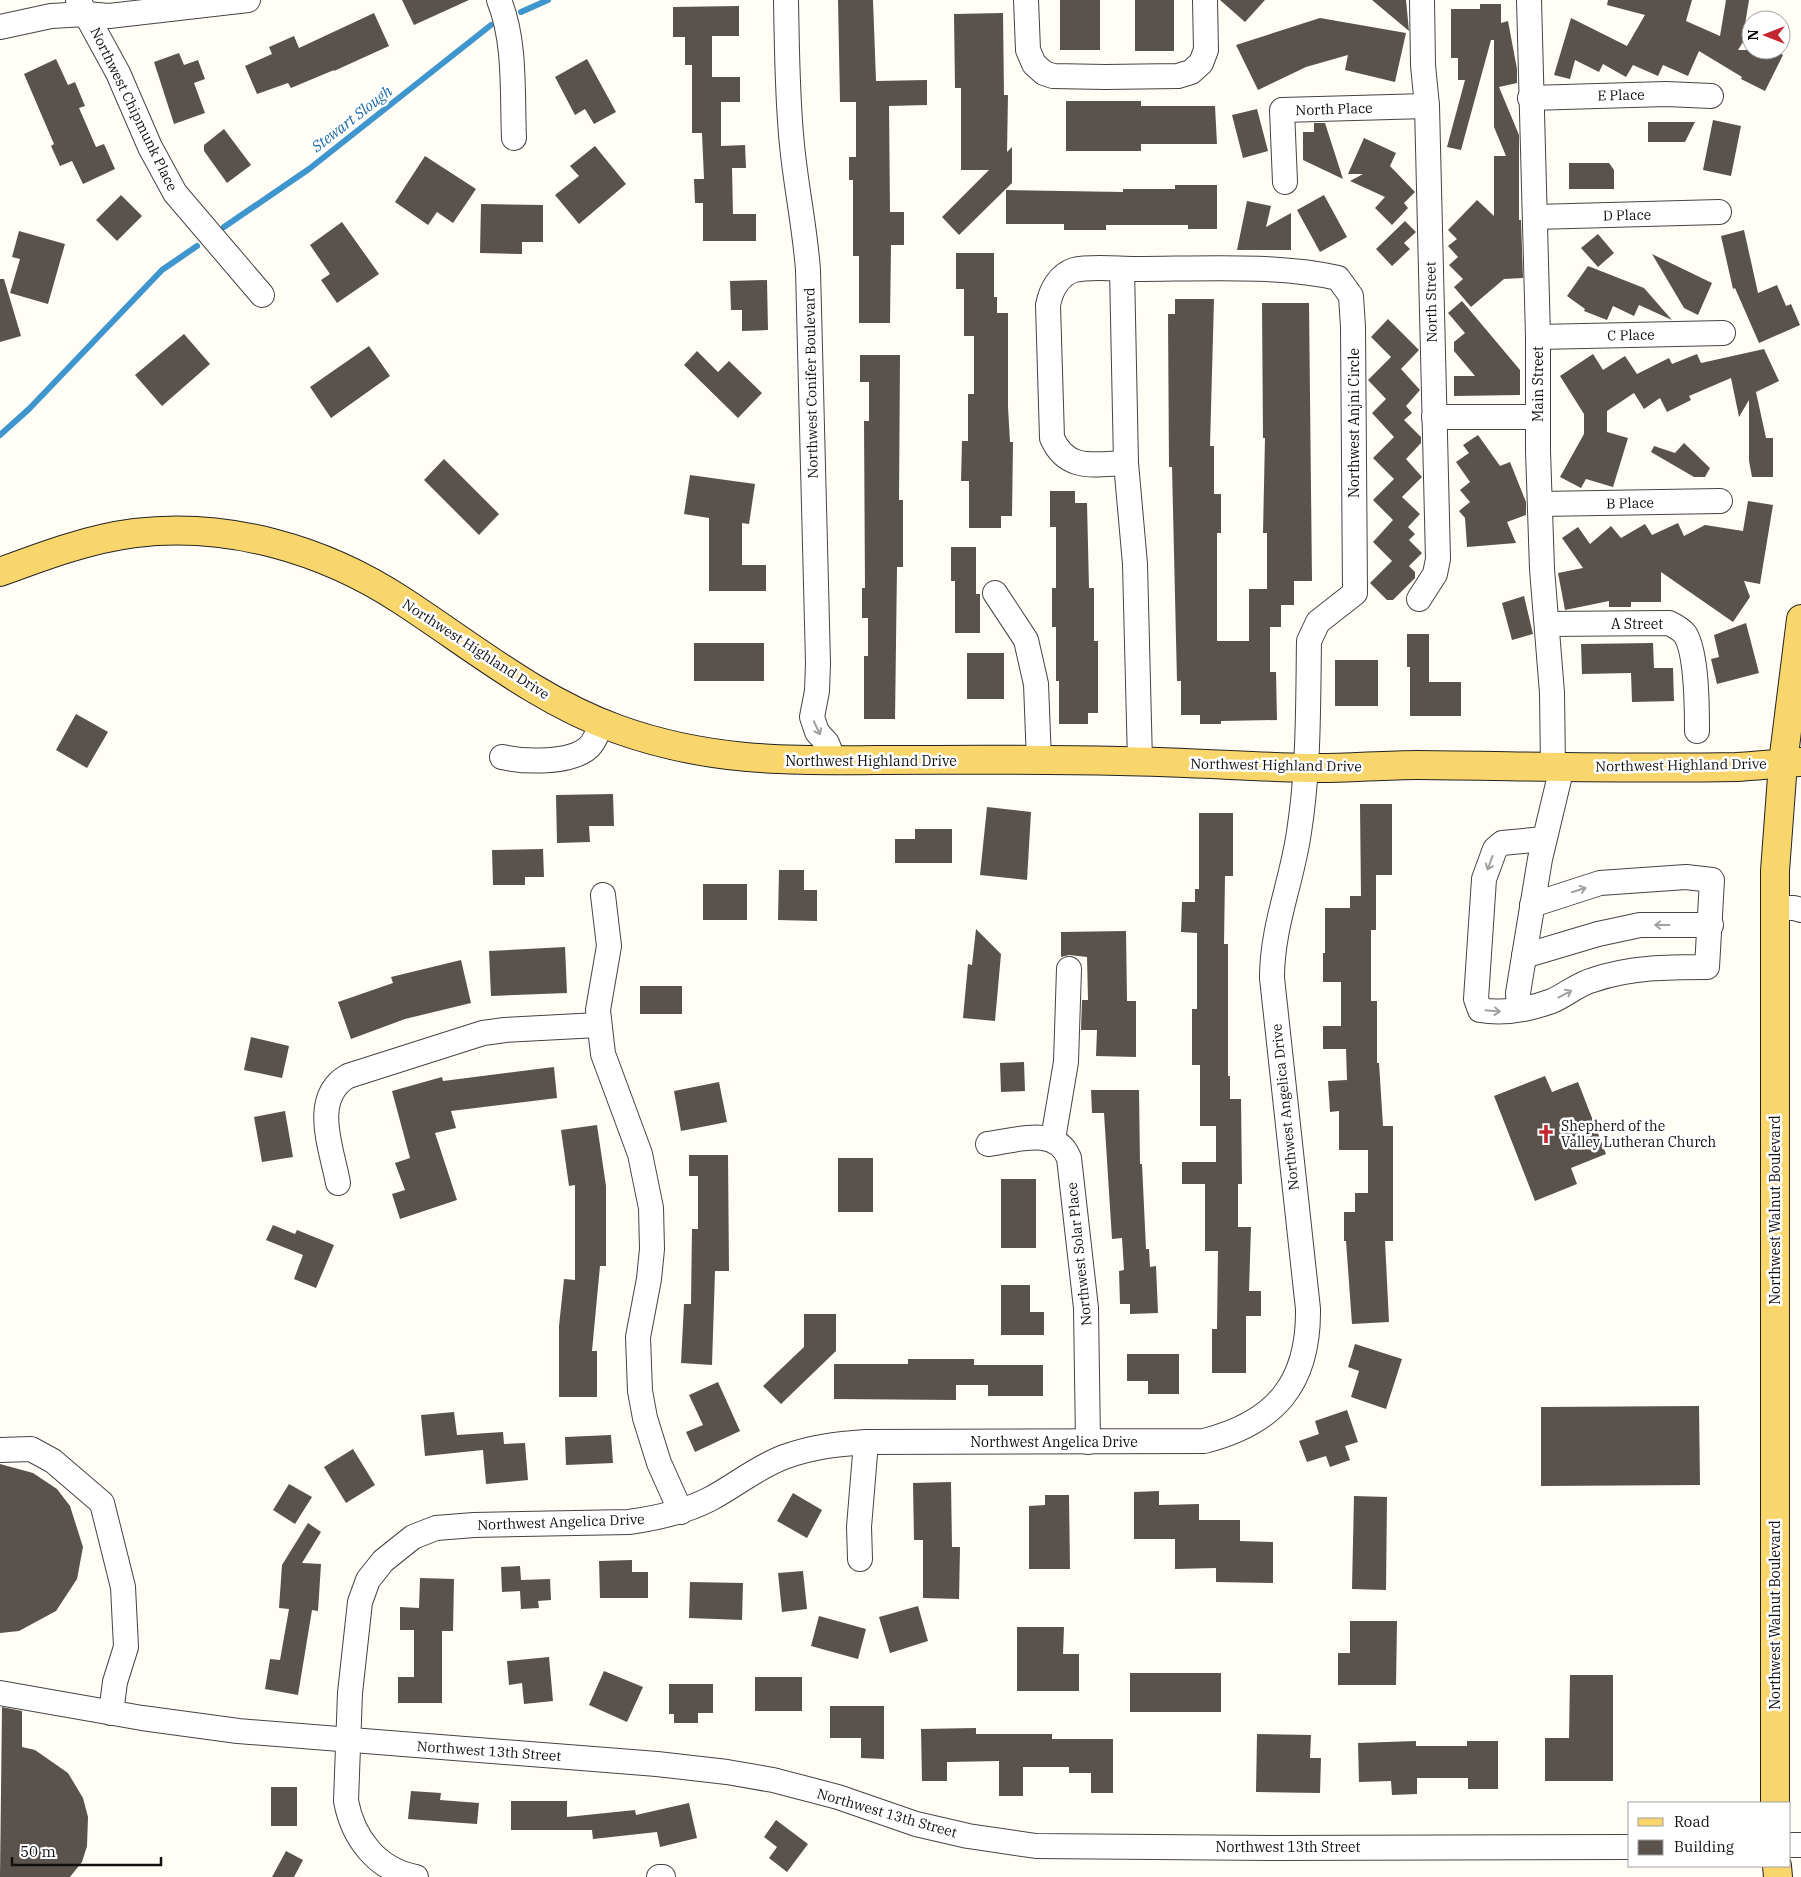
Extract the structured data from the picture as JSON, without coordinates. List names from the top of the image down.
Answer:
{
  "streets": {
    "main road": ["Northwest Highland Drive", "Northwest Walnut Boulevard"],
    "street": [
      "E Place",
      "Northwest Chipmunk Place",
      "North Place",
      "D Place",
      "North Street",
      "C Place",
      "Northwest Conifer Boulevard",
      "Main Street",
      "Northwest Anjni Circle",
      "B Place",
      "A Street",
      "Northwest Angelica Drive",
      "Northwest Solar Place",
      "Northwest 13th Street"
    ]
  },
  "crossings": [
    ["E Place", "Main Street"],
    ["North Place", "North Street"],
    ["D Place", "Main Street"],
    ["C Place", "Main Street"],
    ["Northwest Conifer Boulevard", "Northwest Highland Drive"],
    ["Main Street", "B Place"],
    ["Main Street", "A Street"],
    ["Main Street", "Northwest Highland Drive"],
    ["Northwest Anjni Circle", "Northwest Highland Drive"],
    ["Northwest Anjni Circle", "Northwest Angelica Drive"],
    ["Northwest Highland Drive", "Northwest Angelica Drive"],
    ["Northwest Highland Drive", "Northwest Walnut Boulevard"],
    ["Northwest Angelica Drive", "Northwest Solar Place"],
    ["Northwest Angelica Drive", "Northwest 13th Street"]
  ],
  "one_way": ["Northwest Conifer Boulevard"],
  "water": ["Stewart Slough"],
  "places": {
    "church": ["Shepherd of the Valley Lutheran Church"]
  },
  "legend": ["Road", "Building"],
  "scale_bar": "50 m",
  "north": "left"
}
